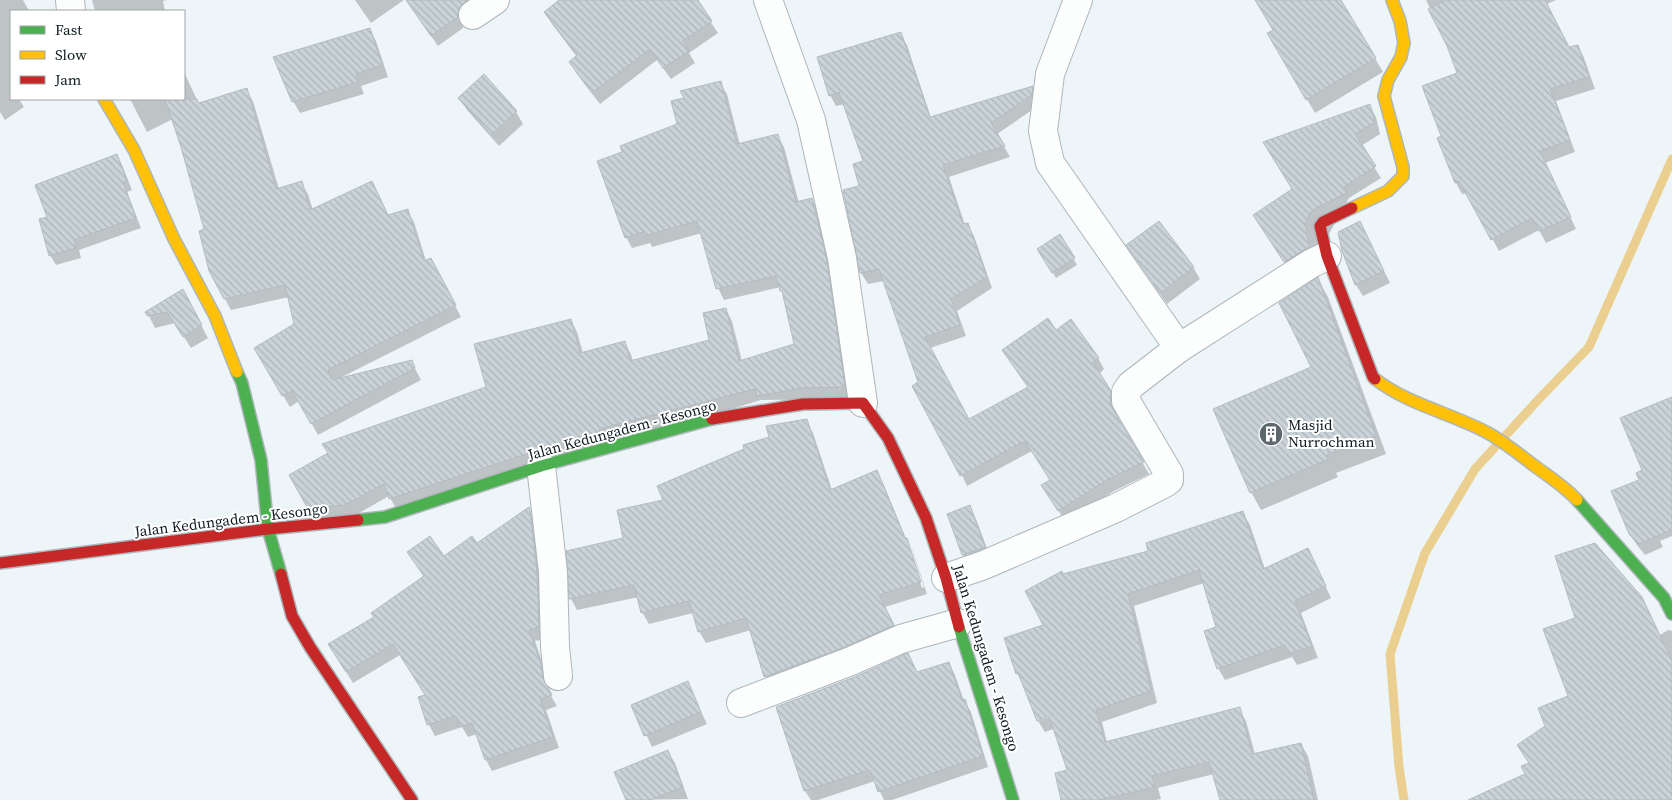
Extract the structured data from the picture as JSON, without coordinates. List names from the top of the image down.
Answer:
{
  "streets": {
    "street": ["Jalan Kedungadem - Kesongo"]
  },
  "places": {
    "building": ["Masjid Nurrochman"]
  },
  "legend": ["Fast", "Slow", "Jam"]
}
